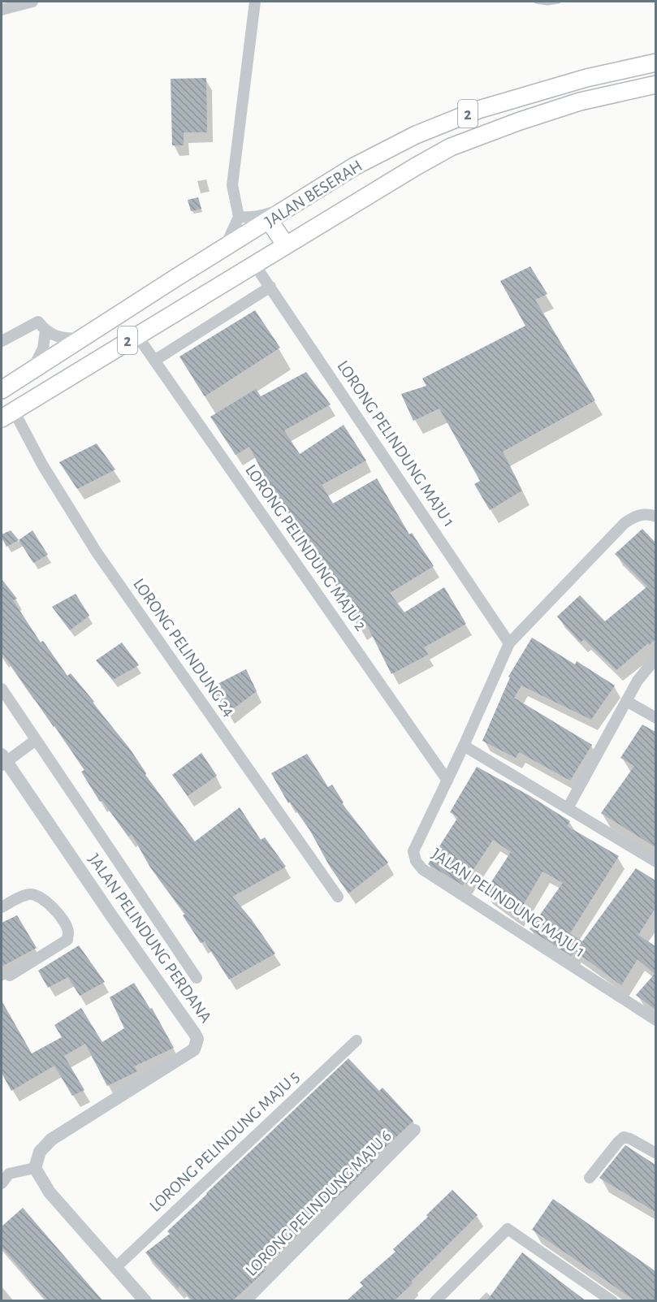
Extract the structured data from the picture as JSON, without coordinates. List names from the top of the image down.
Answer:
{
  "streets": {
    "highway": ["2", "JALAN BESERAH"],
    "street": [
      "LORONG PELINDUNG MAJU 1",
      "LORONG PELINDUNG MAJU 2",
      "LORONG PELINDUNG 24",
      "JALAN PELINDUNG MAJU 1",
      "JALAN PELINDUNG PERDANA",
      "LORONG PELINDUNG MAJU 5",
      "LORONG PELINDUNG MAJU 6"
    ]
  },
  "crossings": [
    ["2", "JALAN BESERAH"],
    ["2", "LORONG PELINDUNG MAJU 1"],
    ["2", "LORONG PELINDUNG MAJU 2"],
    ["2", "LORONG PELINDUNG 24"],
    ["LORONG PELINDUNG MAJU 2", "JALAN PELINDUNG MAJU 1"]
  ]
}
